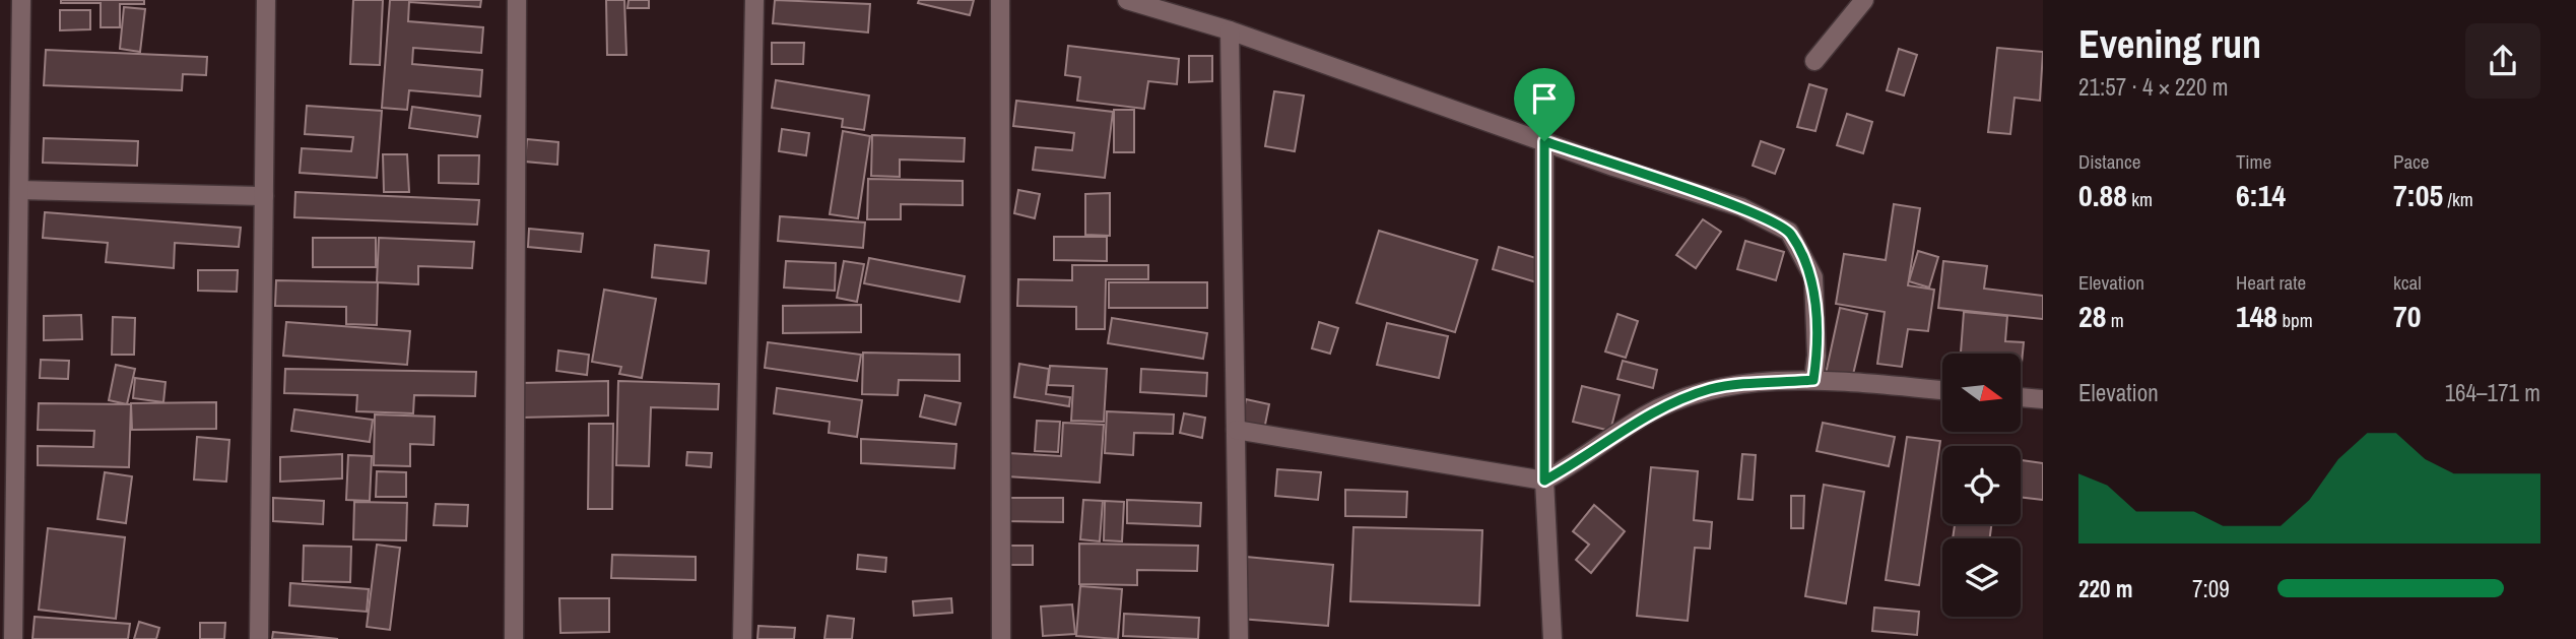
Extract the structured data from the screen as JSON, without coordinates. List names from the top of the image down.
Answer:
{
  "north": "right",
  "page": {
    "heading": ["Evening run", "21:57 · 4 × 220 m"],
    "stats": [
      ["Distance", "0.88 km"],
      ["Time", "6:14"],
      ["Pace", "7:05 /km"],
      ["Elevation", "28 m"],
      ["Heart rate", "148 bpm"],
      ["kcal", "70"]
    ],
    "chart": ["Elevation", "164–171 m"],
    "list": [
      {
        "name": "220 m",
        "note": "7:09"
      }
    ]
  }
}
